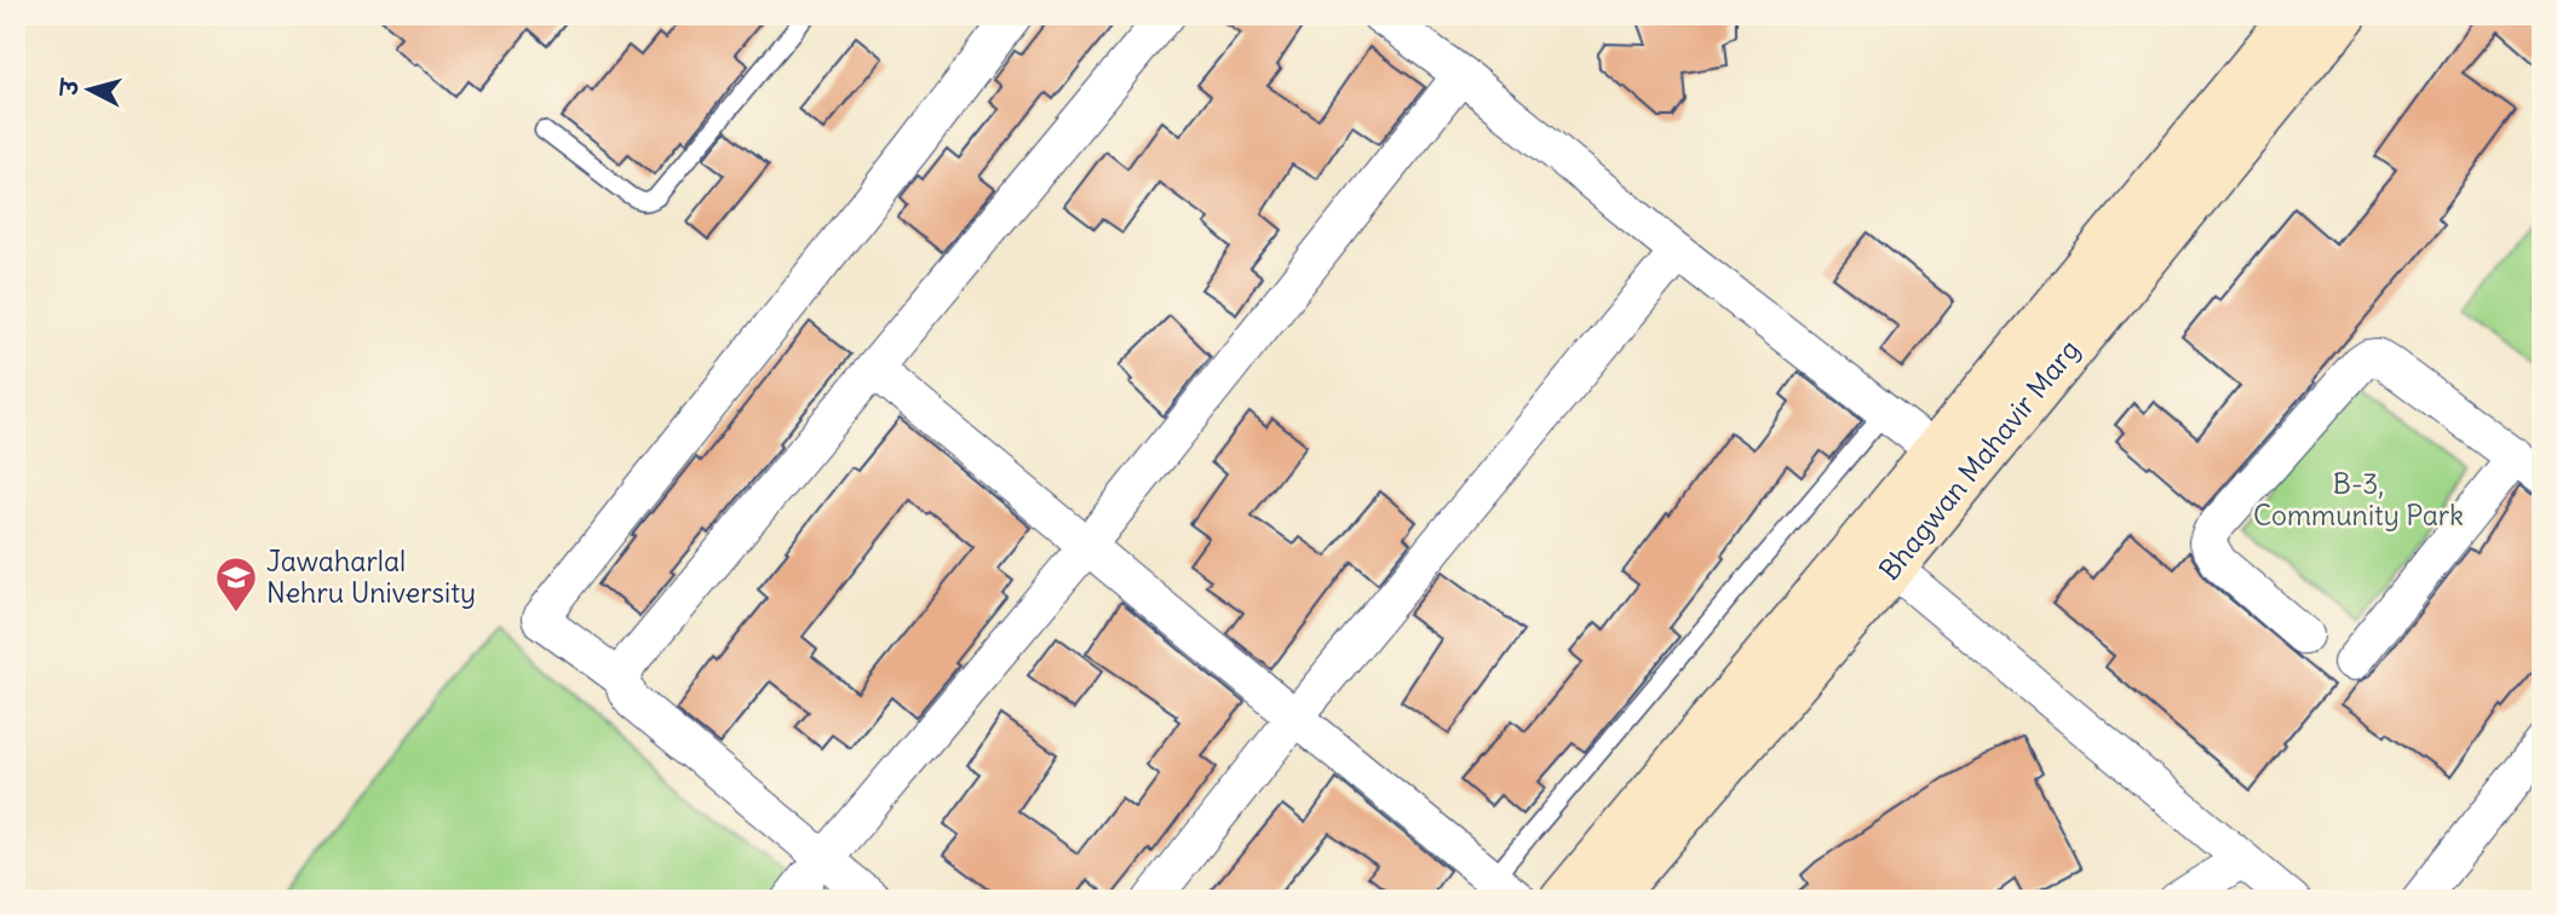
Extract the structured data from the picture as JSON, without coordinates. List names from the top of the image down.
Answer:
{
  "streets": {
    "street": ["Bhagwan Mahavir Marg"]
  },
  "parks": ["B-3, Community Park"],
  "places": {
    "school or university": ["Jawaharlal Nehru University"]
  },
  "north": "left"
}
